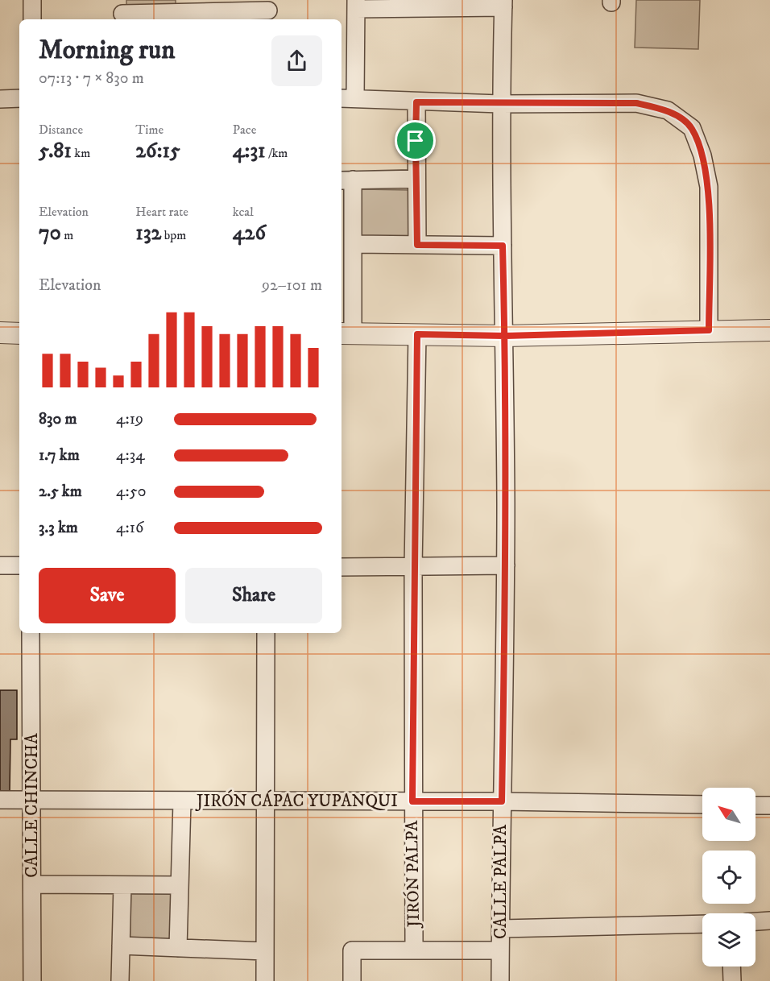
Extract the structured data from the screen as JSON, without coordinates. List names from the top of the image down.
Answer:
{
  "streets": {
    "street": [
      "JIRÓN CÁPAC YUPANQUI",
      "CALLE CHINCHA",
      "JIRÓN PALPA",
      "CALLE PALPA"
    ]
  },
  "crossings": [
    ["JIRÓN CÁPAC YUPANQUI", "CALLE CHINCHA"],
    ["JIRÓN CÁPAC YUPANQUI", "JIRÓN PALPA"],
    ["JIRÓN CÁPAC YUPANQUI", "CALLE PALPA"]
  ],
  "north": "top left",
  "page": {
    "heading": ["Morning run", "07:13 · 7 × 830 m"],
    "stats": [
      ["Distance", "5.81 km"],
      ["Time", "26:15"],
      ["Pace", "4:31 /km"],
      ["Elevation", "70 m"],
      ["Heart rate", "132 bpm"],
      ["kcal", "426"]
    ],
    "chart": ["Elevation", "92–101 m"],
    "list": [
      {
        "name": "830 m",
        "note": "4:19"
      },
      {
        "name": "1.7 km",
        "note": "4:34"
      },
      {
        "name": "2.5 km",
        "note": "4:50"
      },
      {
        "name": "3.3 km",
        "note": "4:16"
      }
    ],
    "buttons": ["Save", "Share"]
  }
}
